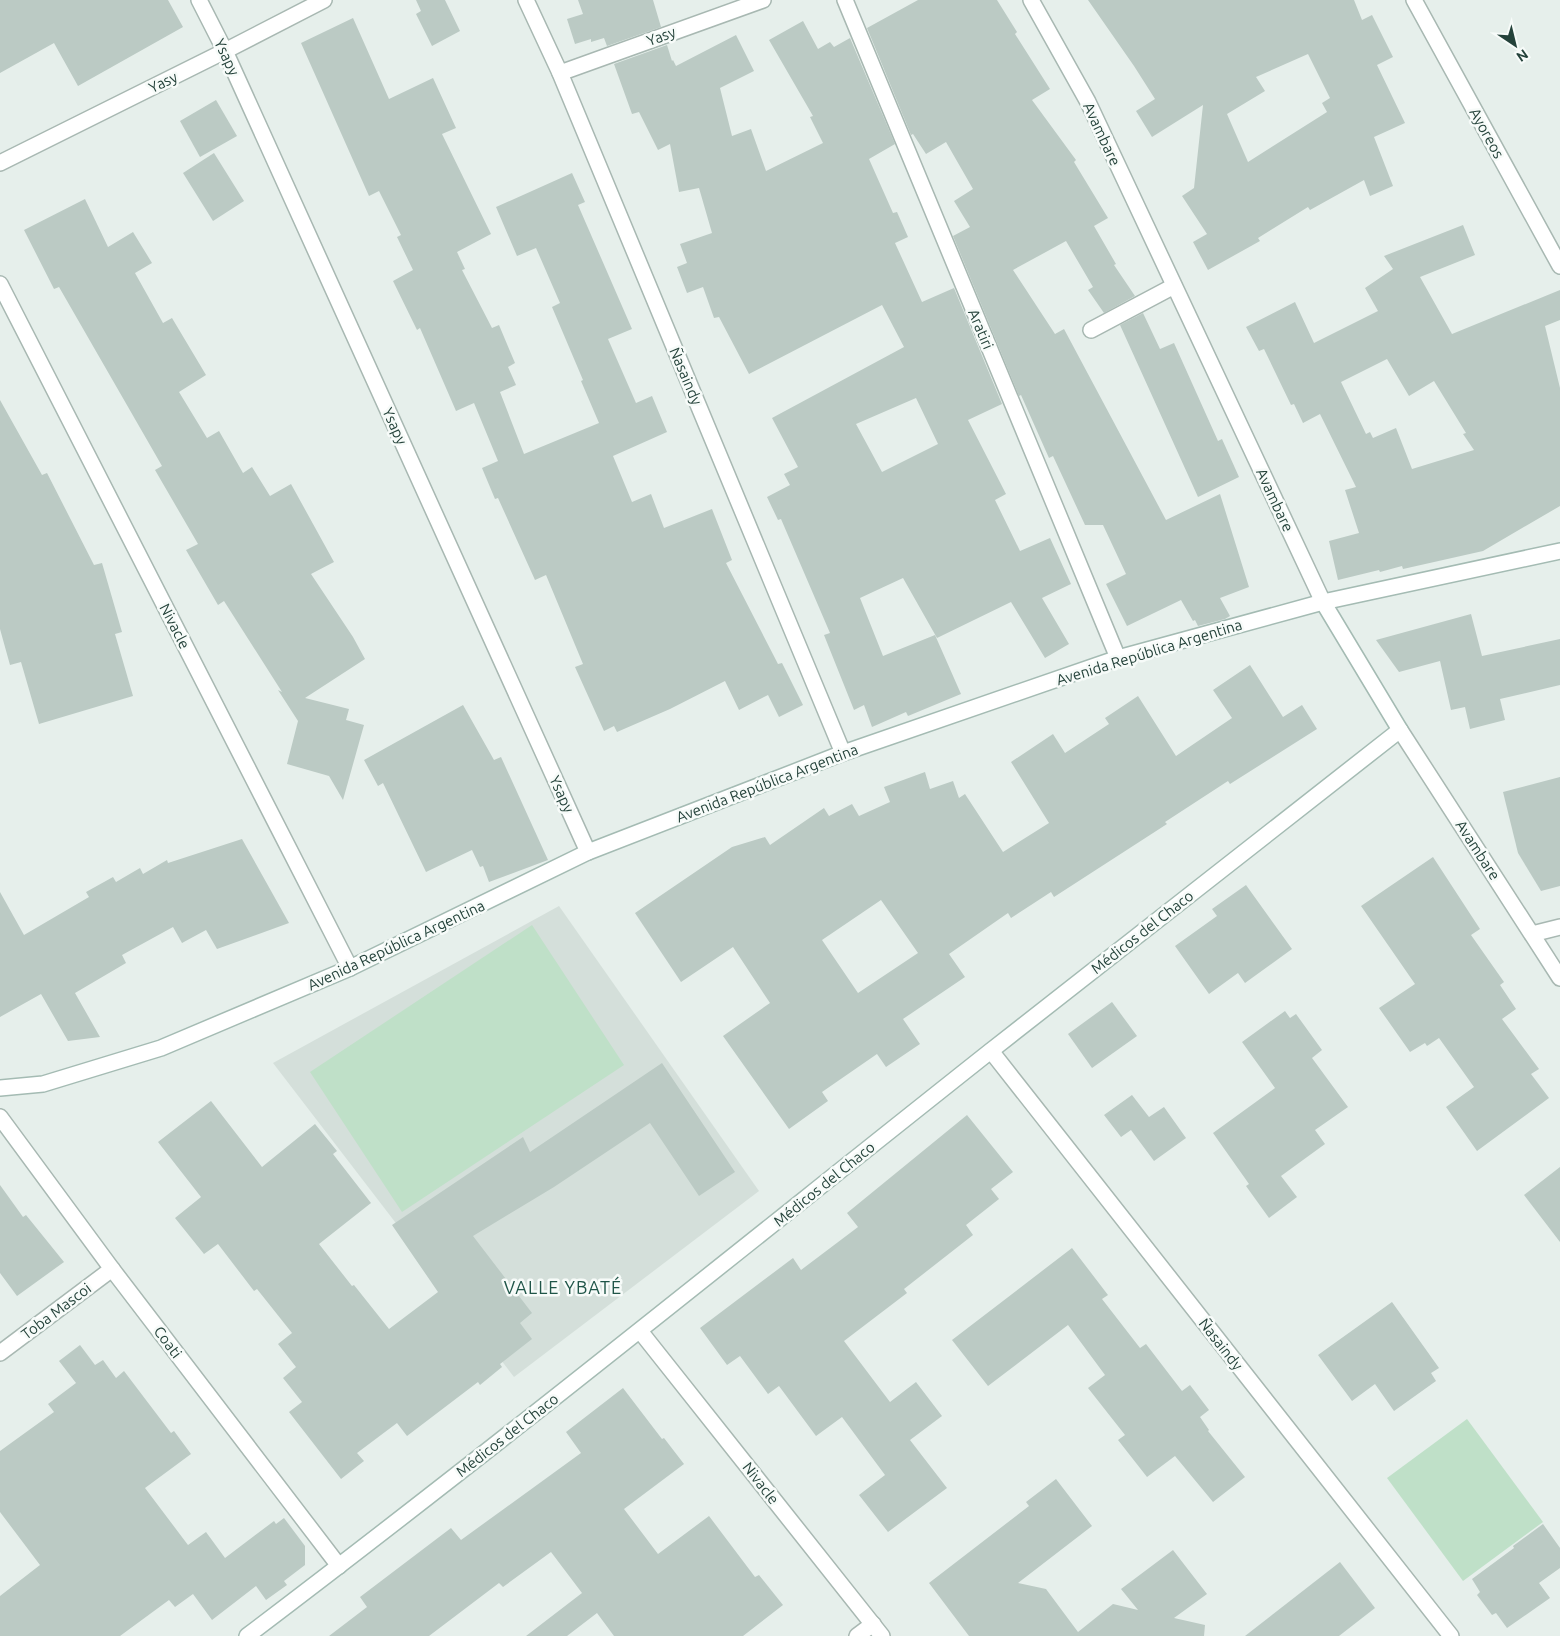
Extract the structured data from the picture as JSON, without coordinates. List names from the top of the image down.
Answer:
{
  "streets": {
    "street": [
      "Yasy",
      "Ysapy",
      "Ayoreos",
      "Avambare",
      "Aratiri",
      "Ñasaindy",
      "Nivacle",
      "Avenida República Argentina",
      "Médicos del Chaco",
      "Toba Mascoi",
      "Coati"
    ]
  },
  "crossings": [
    ["Yasy", "Ysapy"],
    ["Yasy", "Ñasaindy"],
    ["Ysapy", "Avenida República Argentina"],
    ["Avambare", "Avenida República Argentina"],
    ["Avambare", "Médicos del Chaco"],
    ["Aratiri", "Avenida República Argentina"],
    ["Ñasaindy", "Avenida República Argentina"],
    ["Ñasaindy", "Médicos del Chaco"],
    ["Nivacle", "Avenida República Argentina"],
    ["Nivacle", "Médicos del Chaco"],
    ["Médicos del Chaco", "Coati"],
    ["Toba Mascoi", "Coati"]
  ],
  "districts": ["VALLE YBATÉ"],
  "north": "bottom right"
}
